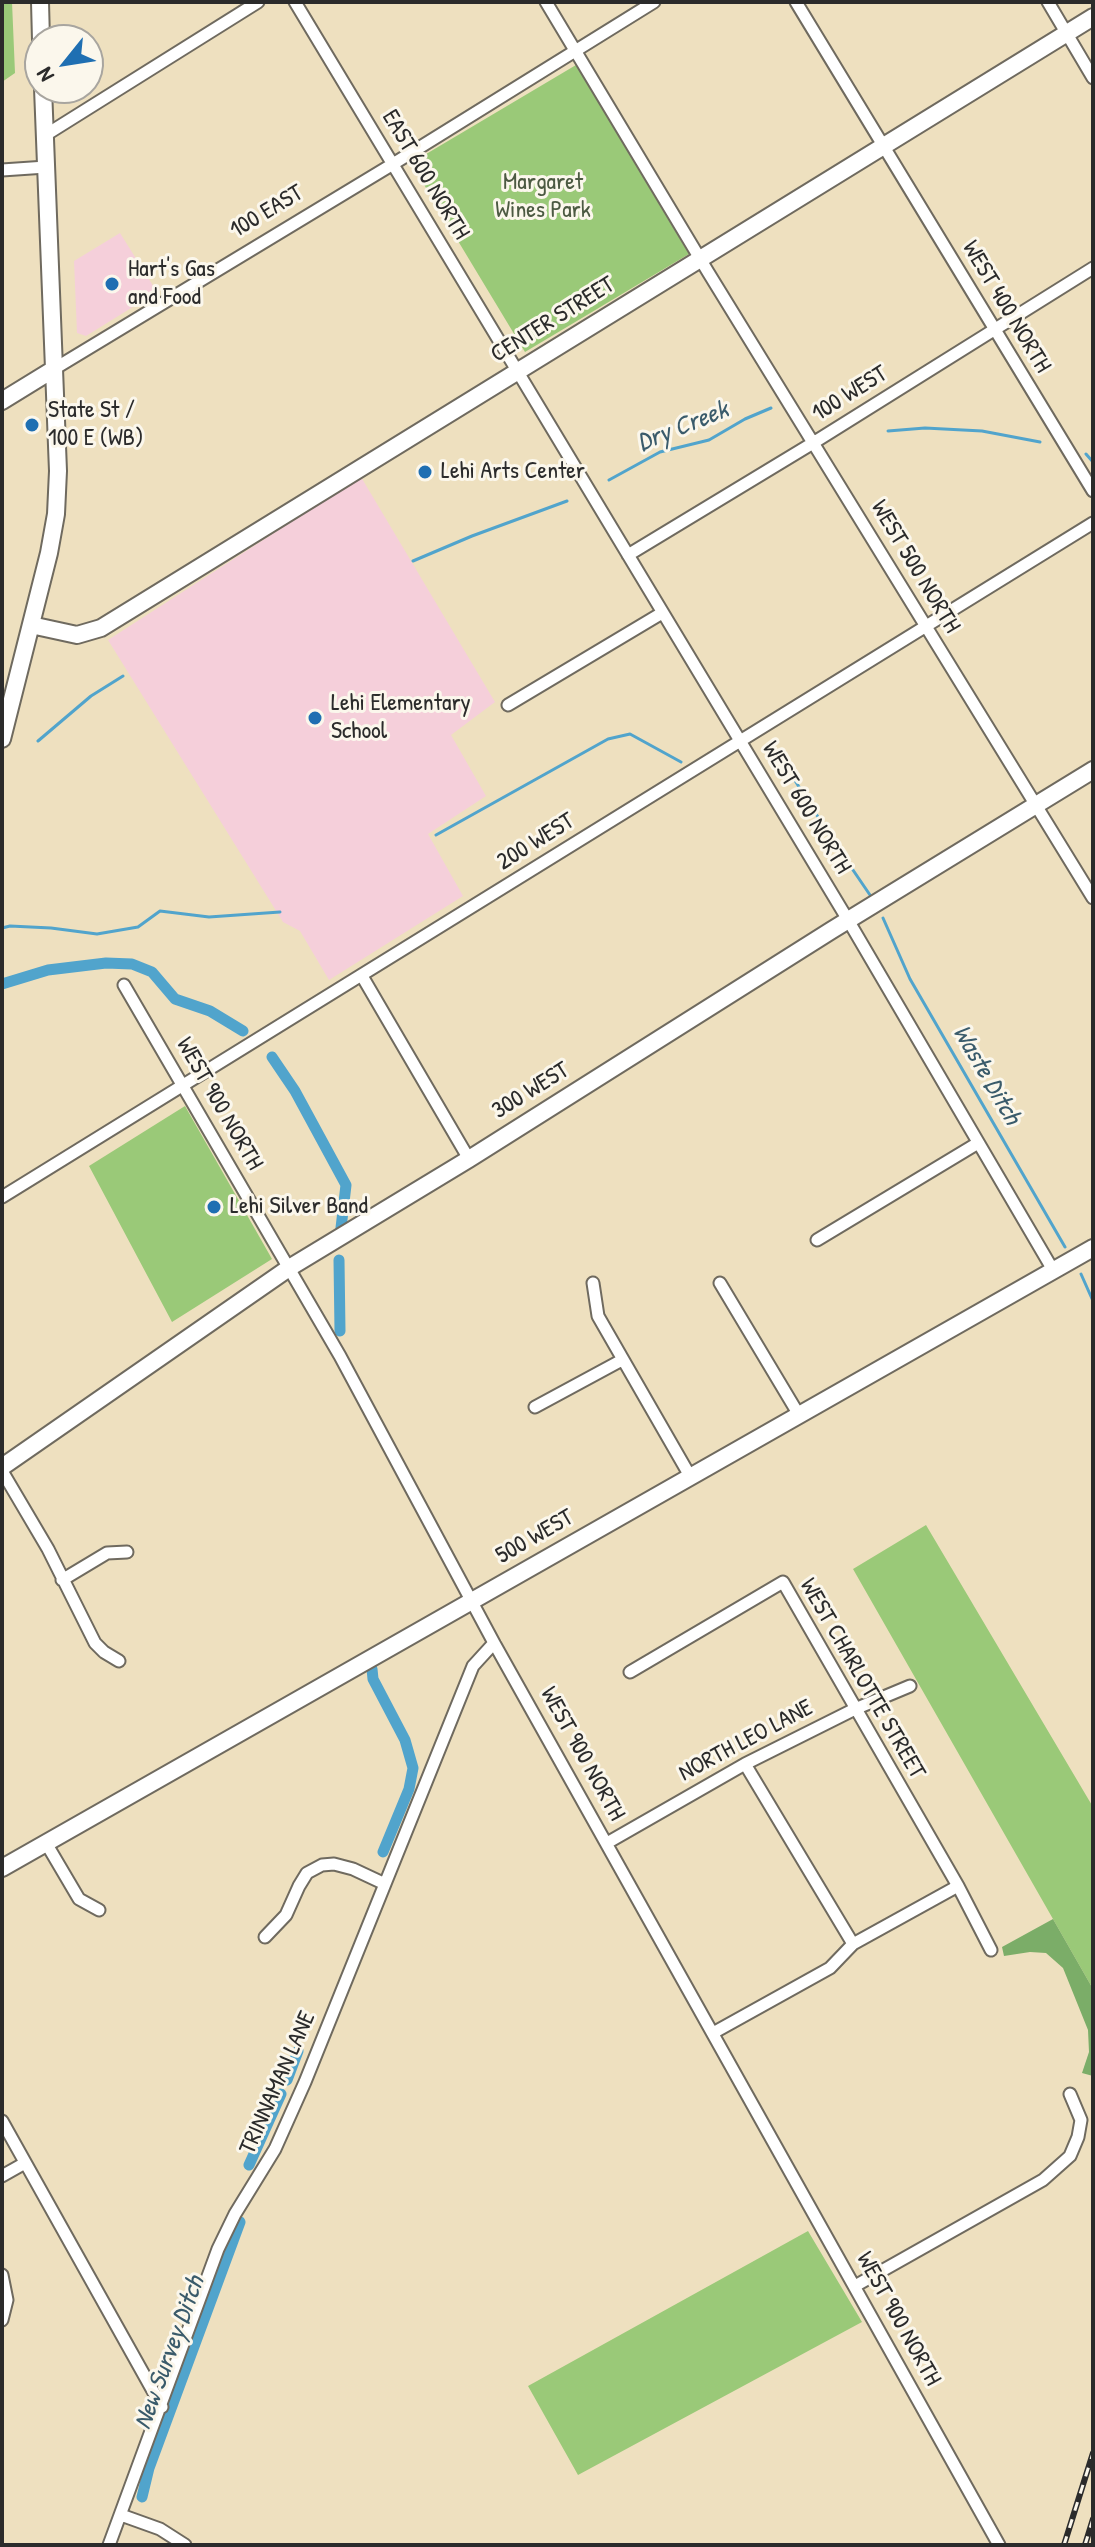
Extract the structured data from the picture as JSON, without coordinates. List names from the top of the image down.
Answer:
{
  "streets": {
    "street": [
      "EAST 600 NORTH",
      "100 EAST",
      "WEST 400 NORTH",
      "CENTER STREET",
      "100 WEST",
      "WEST 500 NORTH",
      "WEST 600 NORTH",
      "200 WEST",
      "300 WEST",
      "WEST 900 NORTH",
      "500 WEST",
      "WEST CHARLOTTE STREET",
      "NORTH LEO LANE",
      "TRINNAMAN LANE"
    ]
  },
  "crossings": [
    ["EAST 600 NORTH", "100 EAST"],
    ["EAST 600 NORTH", "CENTER STREET"],
    ["EAST 600 NORTH", "WEST 600 NORTH"],
    ["100 EAST", "WEST 500 NORTH"],
    ["WEST 400 NORTH", "CENTER STREET"],
    ["WEST 400 NORTH", "100 WEST"],
    ["CENTER STREET", "WEST 500 NORTH"],
    ["CENTER STREET", "WEST 600 NORTH"],
    ["100 WEST", "WEST 500 NORTH"],
    ["100 WEST", "WEST 600 NORTH"],
    ["WEST 500 NORTH", "200 WEST"],
    ["WEST 500 NORTH", "300 WEST"],
    ["WEST 600 NORTH", "200 WEST"],
    ["WEST 600 NORTH", "300 WEST"],
    ["WEST 600 NORTH", "500 WEST"],
    ["200 WEST", "WEST 900 NORTH"],
    ["300 WEST", "WEST 900 NORTH"],
    ["WEST 900 NORTH", "500 WEST"],
    ["WEST 900 NORTH", "NORTH LEO LANE"],
    ["WEST 900 NORTH", "TRINNAMAN LANE"],
    ["WEST CHARLOTTE STREET", "NORTH LEO LANE"]
  ],
  "water": ["Dry Creek", "Waste Ditch", "New Survey Ditch"],
  "parks": ["Margaret Wines Park"],
  "places": [
    "Hart's Gas and Food",
    "State St / 100 E (WB)",
    "Lehi Arts Center",
    "Lehi Elementary School",
    "Lehi Silver Band"
  ],
  "north": "bottom left"
}
